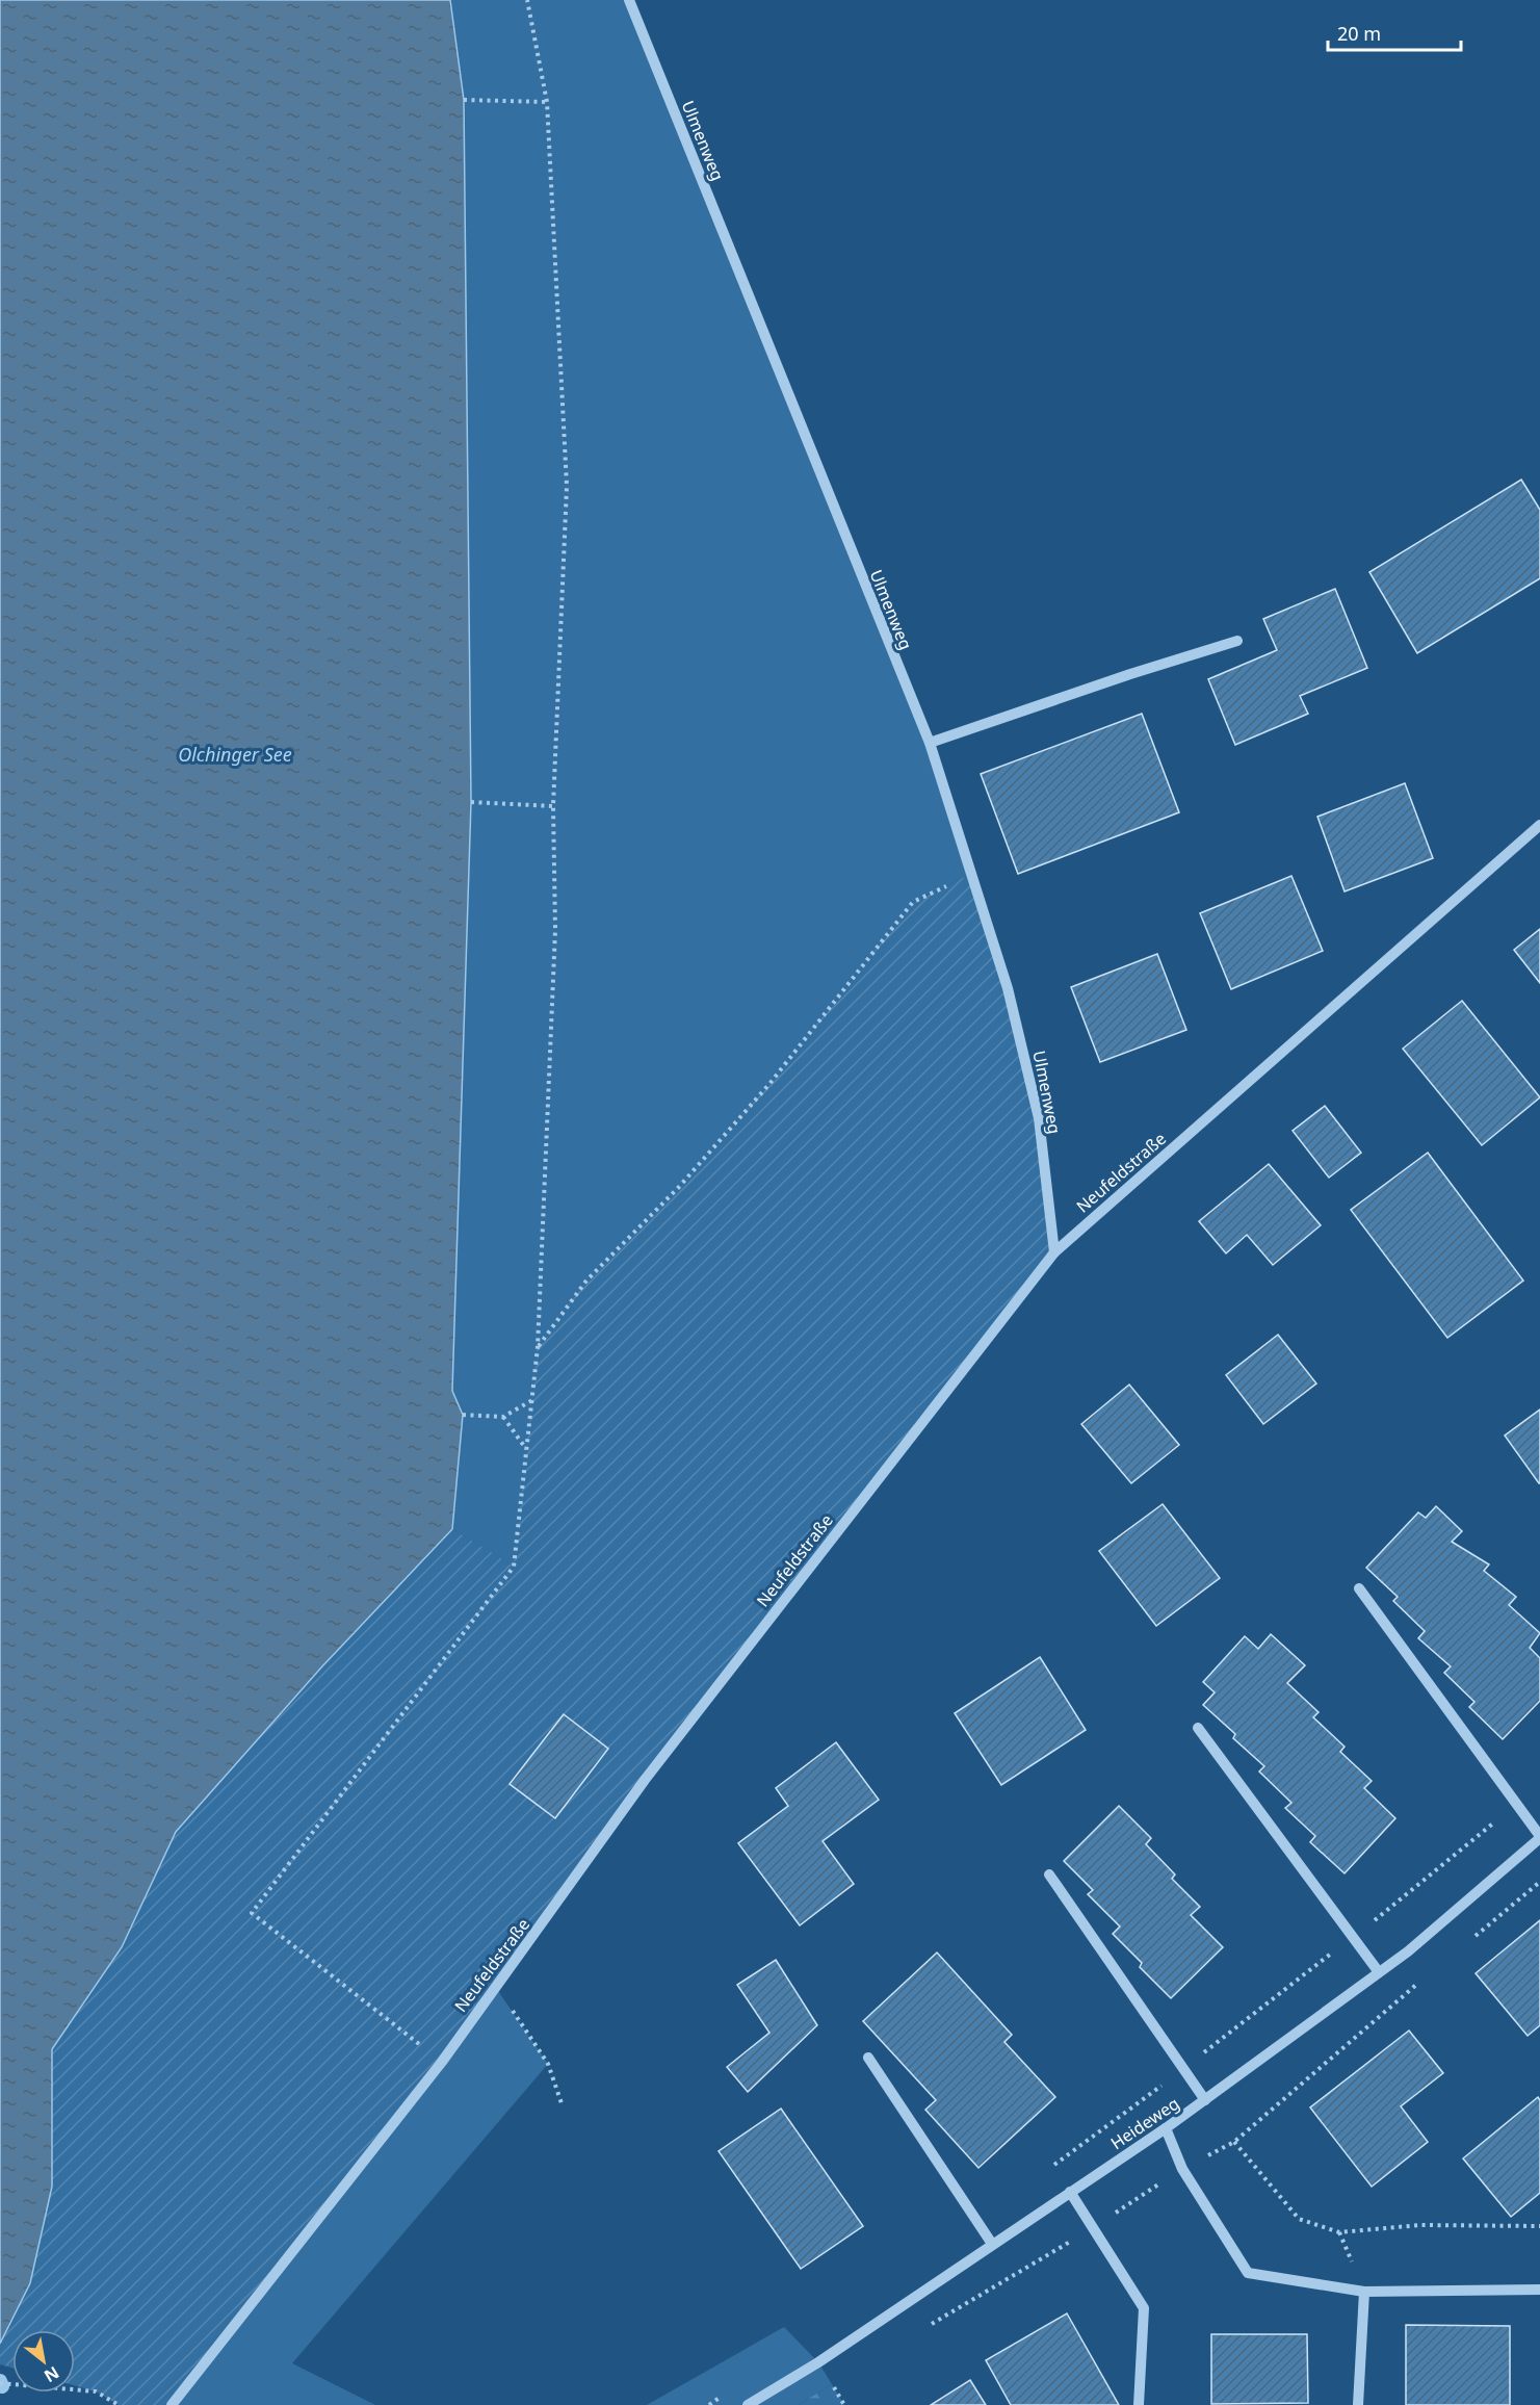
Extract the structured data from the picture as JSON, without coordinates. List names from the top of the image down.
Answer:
{
  "streets": {
    "street": ["Ulmenweg", "Neufeldstraße", "Heideweg"]
  },
  "crossings": [
    ["Ulmenweg", "Neufeldstraße"]
  ],
  "water": ["Olchinger See"],
  "scale_bar": "20 m",
  "north": "bottom right"
}
